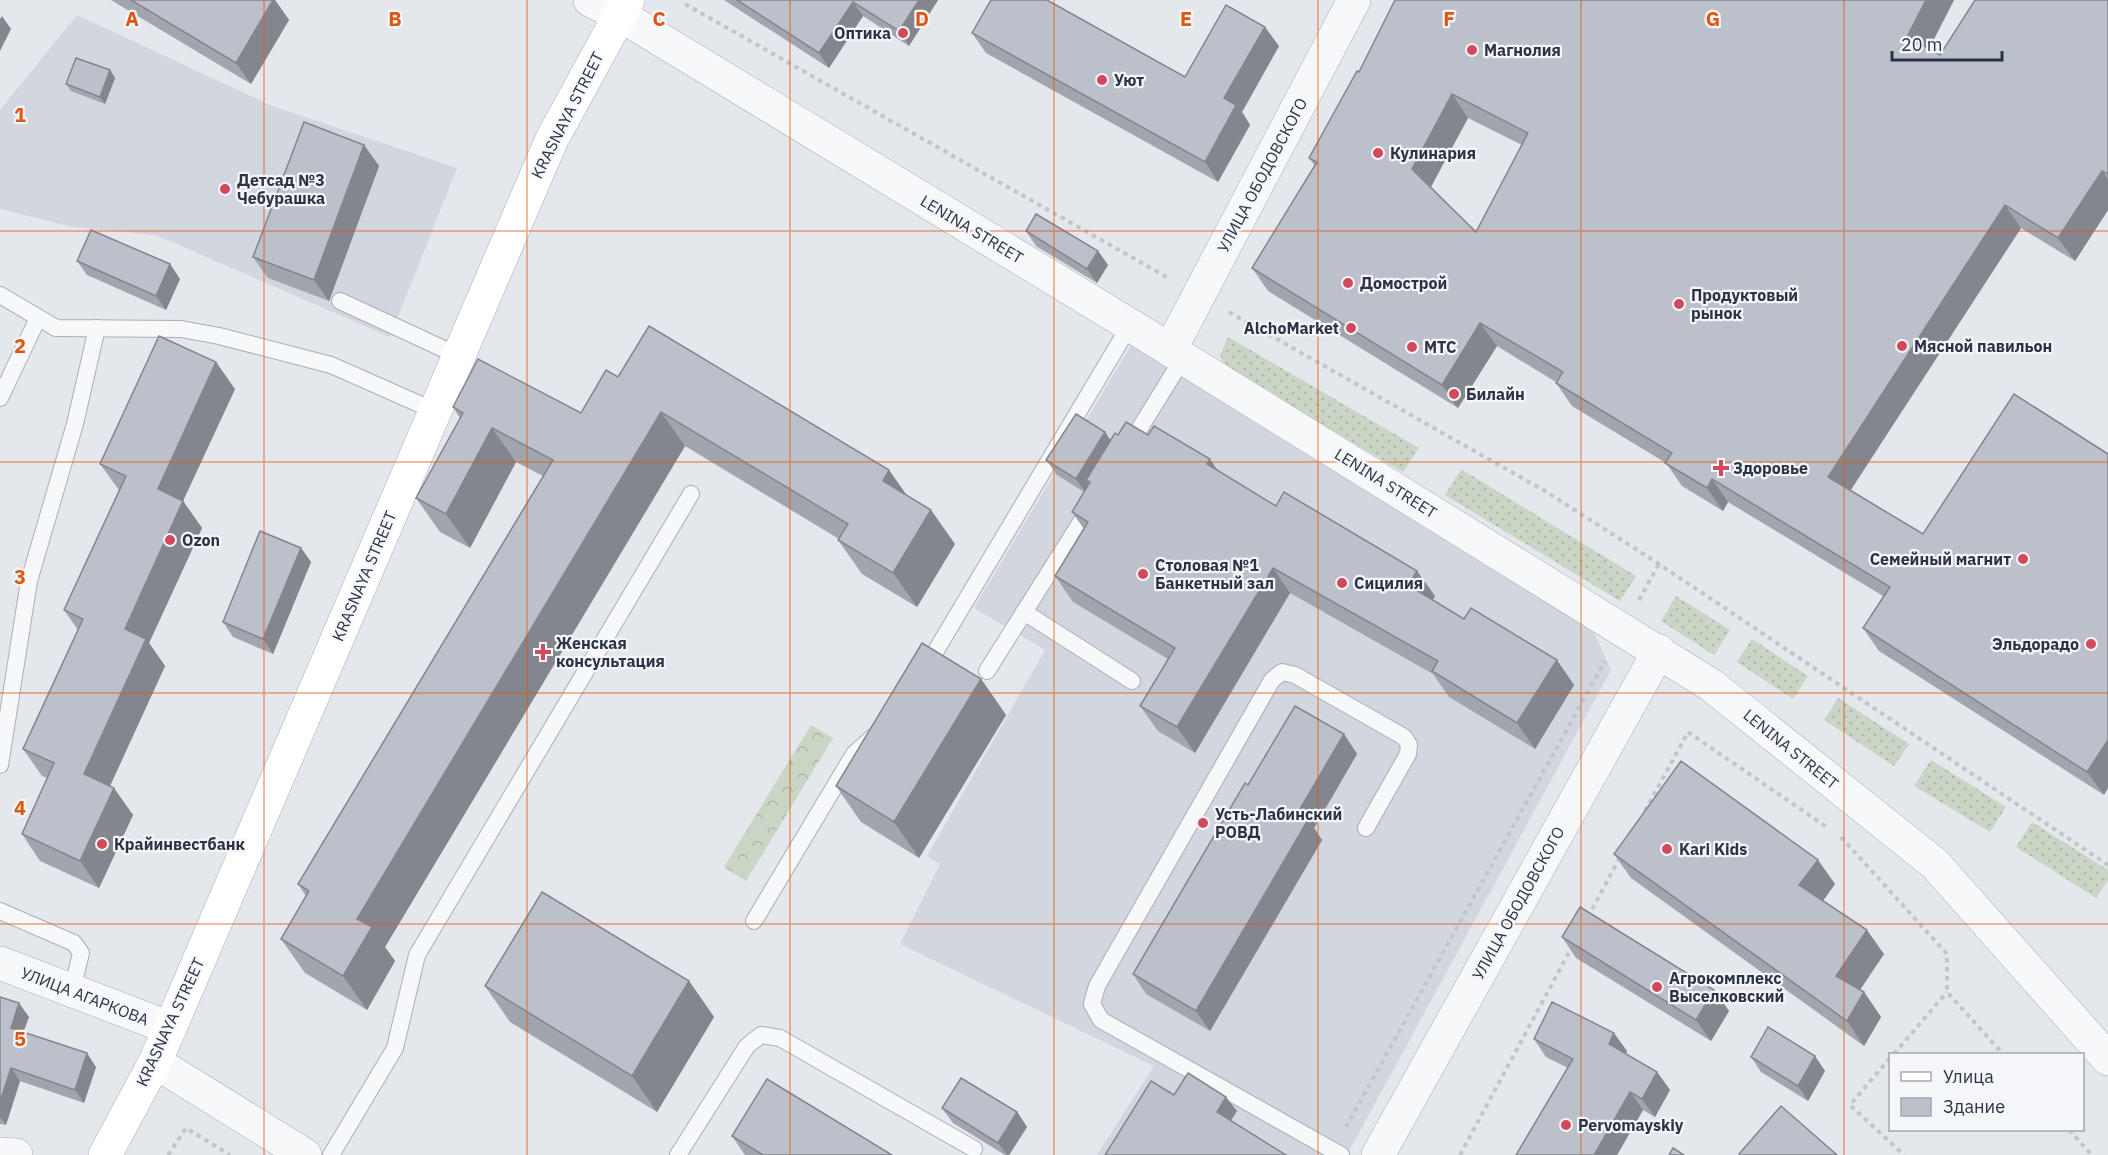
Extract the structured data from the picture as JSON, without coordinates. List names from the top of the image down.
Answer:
{
  "streets": {
    "main road": ["KRASNAYA STREET"],
    "street": ["УЛИЦА ОБОДОВСКОГО", "LENINA STREET", "УЛИЦА АГАРКОВА"]
  },
  "crossings": [
    ["KRASNAYA STREET", "LENINA STREET"],
    ["KRASNAYA STREET", "УЛИЦА АГАРКОВА"],
    ["УЛИЦА ОБОДОВСКОГО", "LENINA STREET"]
  ],
  "places": {
    "other": [
      "Оптика",
      "Магнолия",
      "Уют",
      "Кулинария",
      "Детсад №3 Чебурашка",
      "Домострой",
      "Продуктовый рынок",
      "AlchoMarket",
      "Мясной павильон",
      "МТС",
      "Билайн",
      "Ozon",
      "Семейный магнит",
      "Столовая №1 Банкетный зал",
      "Сицилия",
      "Эльдорадо",
      "Усть-Лабинский РОВД",
      "Крайинвестбанк",
      "Kari Kids",
      "Агрокомплекс Выселковский",
      "Pervomayskiy"
    ],
    "health": ["Здоровье", "Женская консультация"]
  },
  "legend": ["Улица", "Здание"],
  "scale_bar": "20 m",
  "grid": {
    "columns": [
      "A",
      "B",
      "C",
      "D",
      "E",
      "F",
      "G"
    ],
    "rows": [
      "1",
      "2",
      "3",
      "4",
      "5"
    ]
  }
}
